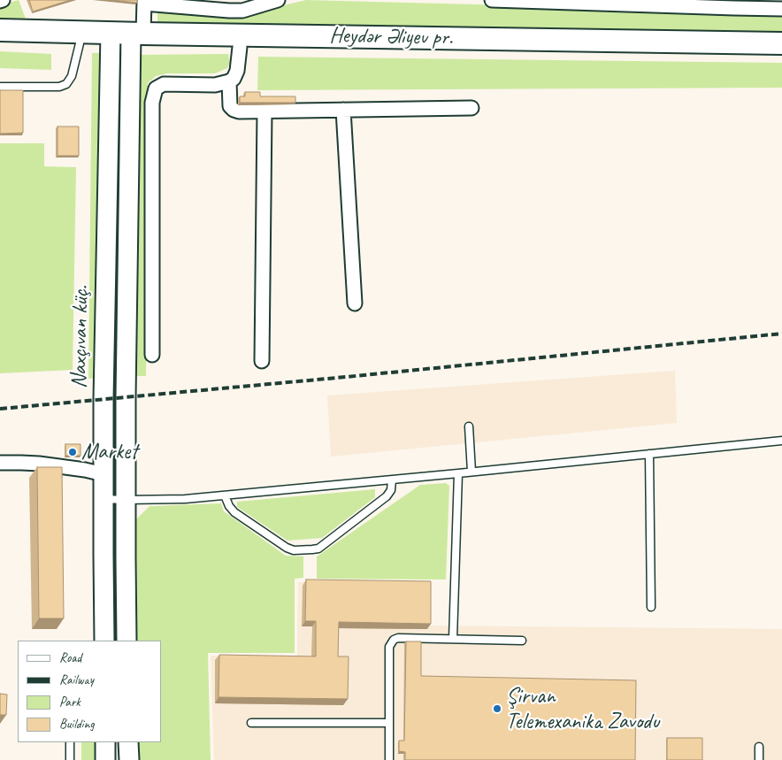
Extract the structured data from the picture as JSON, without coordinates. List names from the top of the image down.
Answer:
{
  "streets": {
    "main road": ["Heydər Əliyev pr.", "Naxçıvan küç."]
  },
  "crossings": [
    ["Heydər Əliyev pr.", "Naxçıvan küç."]
  ],
  "places": ["Market", "Şirvan Telemexanika Zavodu"],
  "legend": [
    "Road",
    "Railway",
    "Park",
    "Building"
  ]
}
